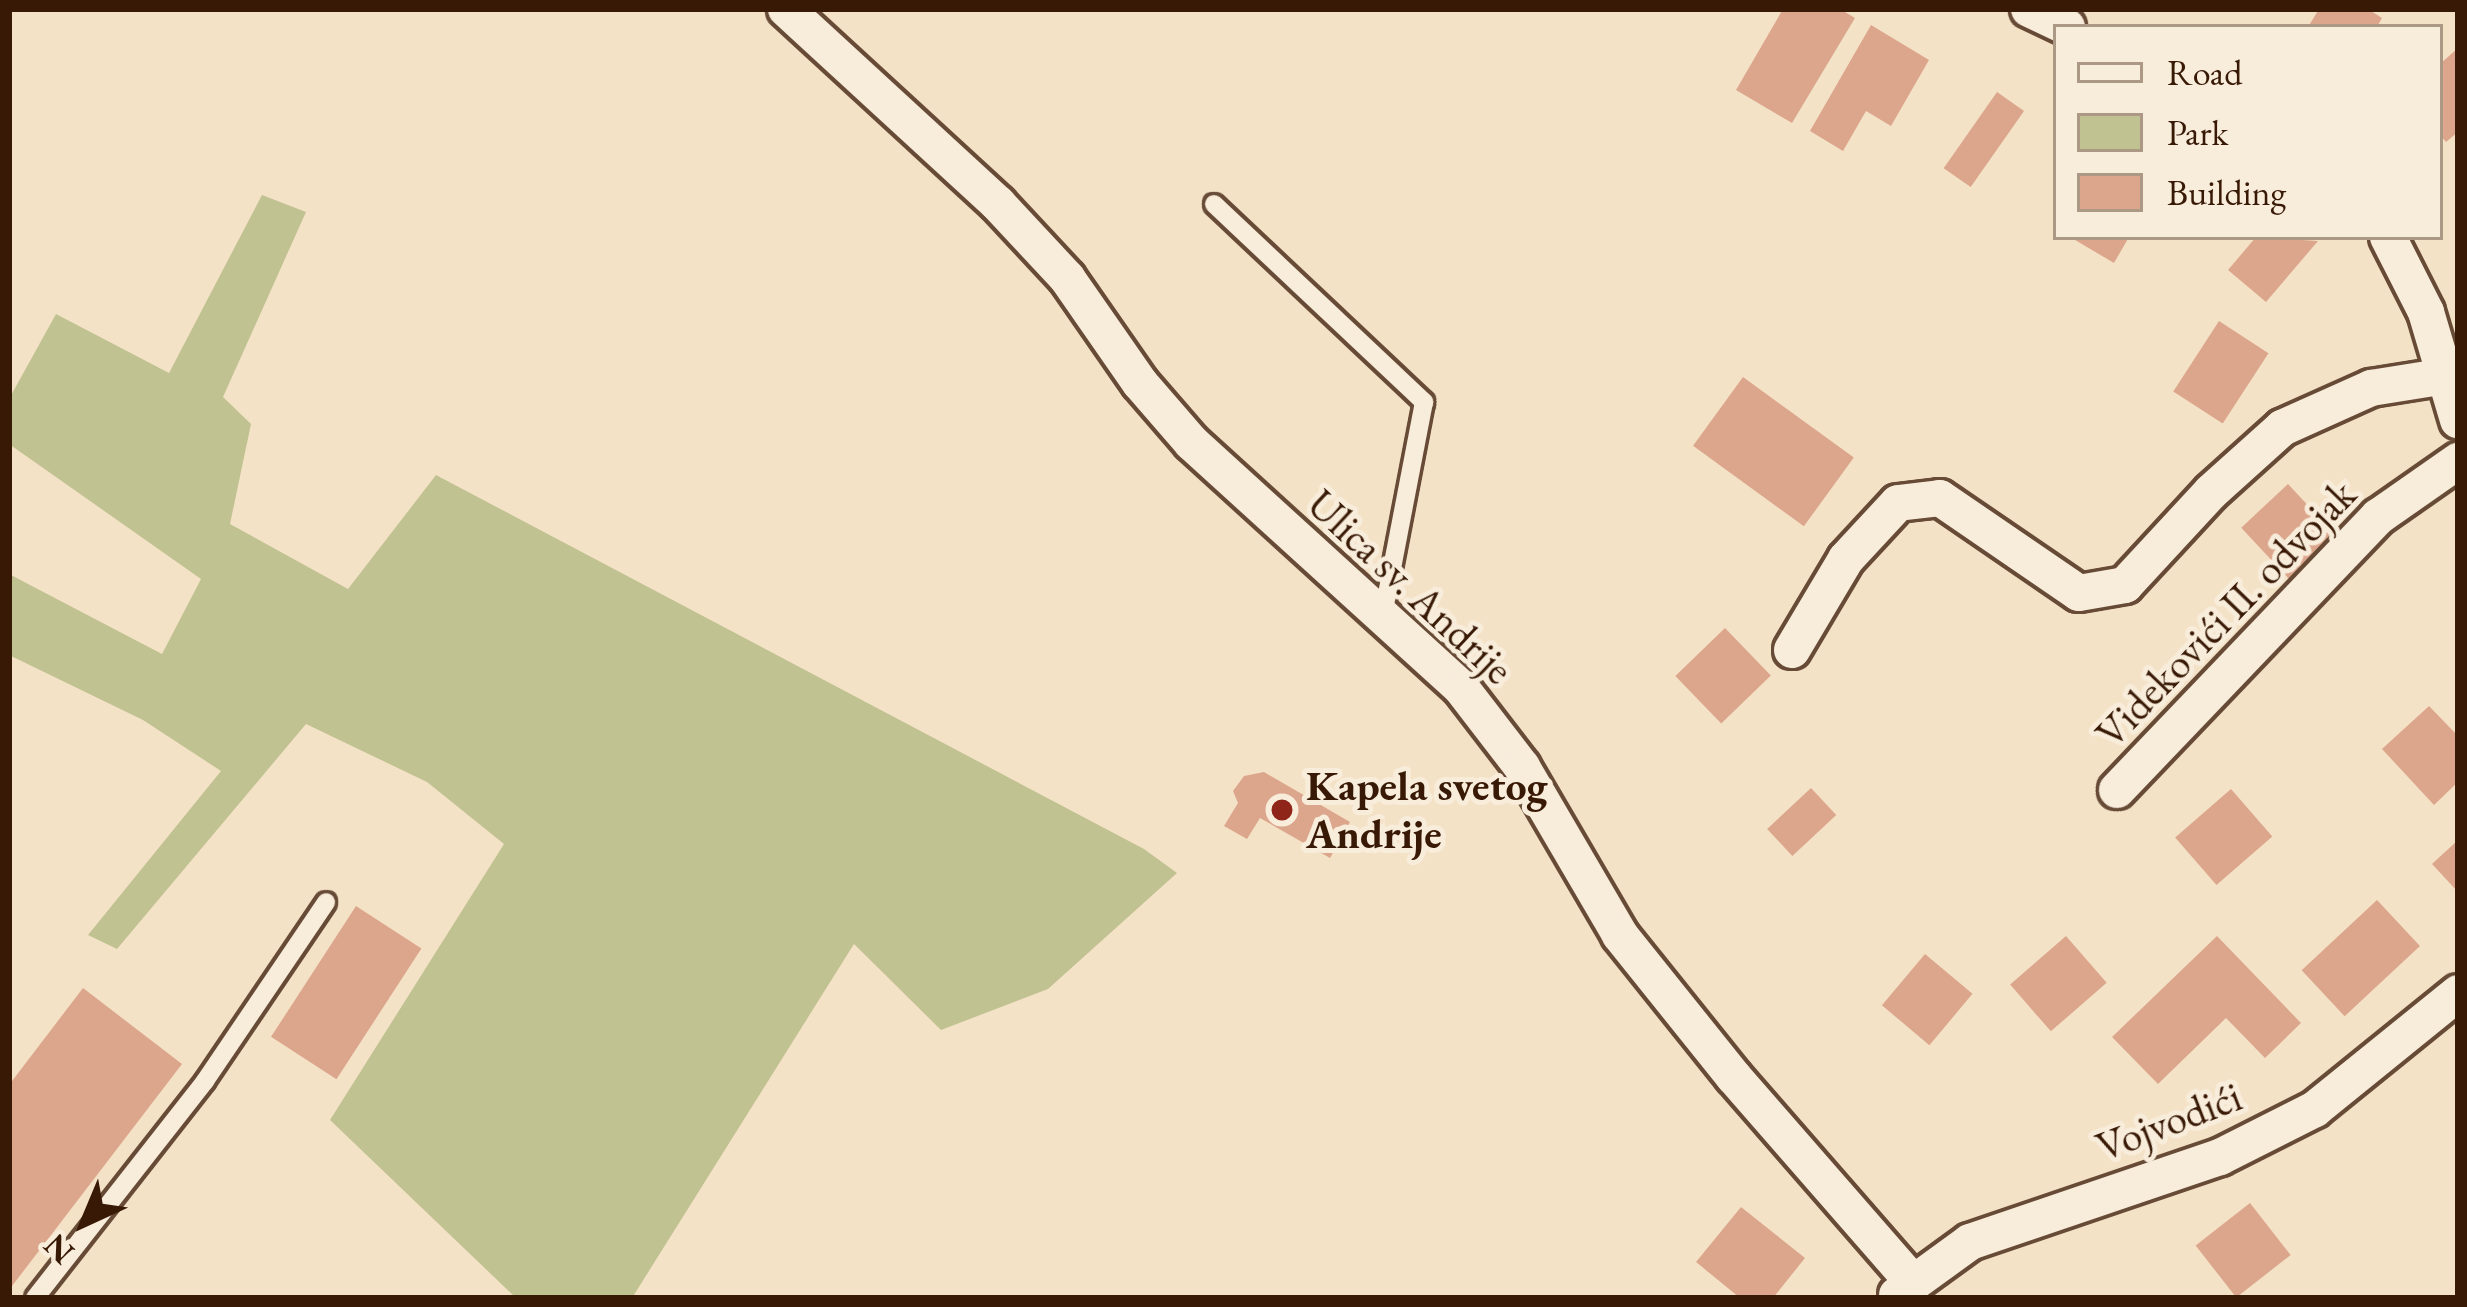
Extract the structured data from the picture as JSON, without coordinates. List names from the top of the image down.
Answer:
{
  "streets": {
    "street": ["Ulica sv. Andrije", "Videkovići II. odvojak", "Vojvodići"]
  },
  "crossings": [
    ["Ulica sv. Andrije", "Vojvodići"]
  ],
  "places": ["Kapela svetog Andrije"],
  "legend": ["Road", "Park", "Building"],
  "north": "bottom left"
}
